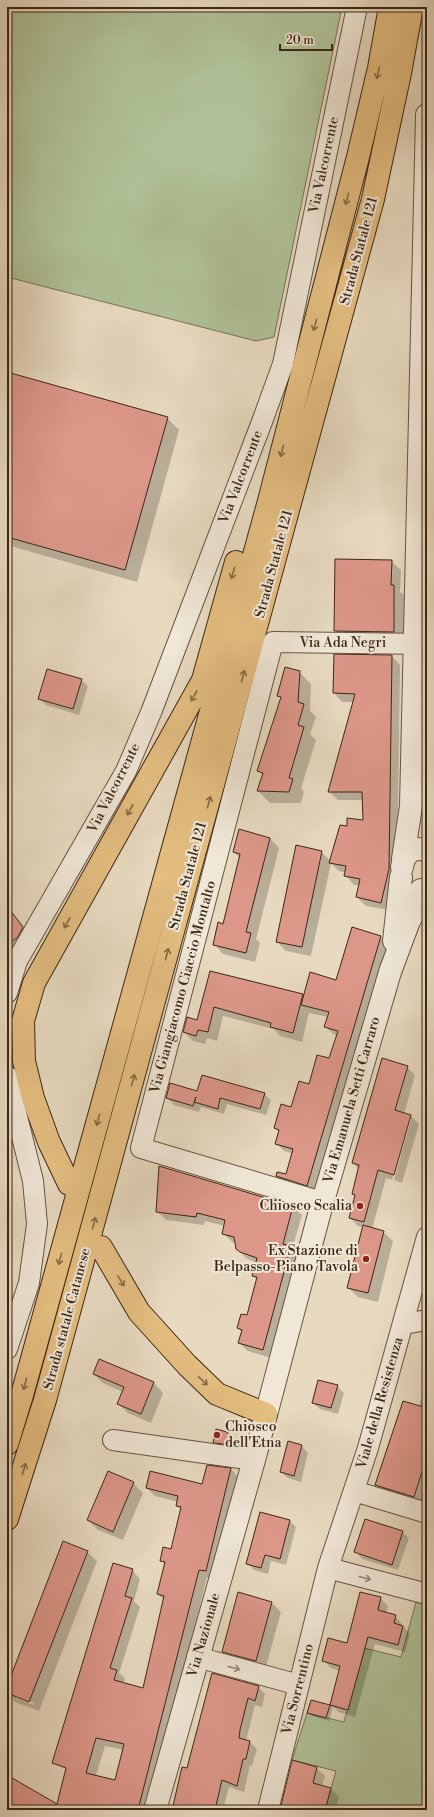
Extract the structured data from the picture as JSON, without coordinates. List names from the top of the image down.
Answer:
{
  "streets": {
    "main road": ["Strada Statale 121", "Strada statale Catanese"],
    "street": [
      "Via Valcorrente",
      "Via Ada Negri",
      "Via Giangiacomo Ciaccio Montalto",
      "Via Emanuela Setti Carraro",
      "Viale della Resistenza",
      "Via Nazionale",
      "Via Sorrentino"
    ]
  },
  "crossings": [
    ["Strada Statale 121", "Strada statale Catanese"],
    ["Via Ada Negri", "Via Giangiacomo Ciaccio Montalto"],
    ["Via Giangiacomo Ciaccio Montalto", "Via Emanuela Setti Carraro"],
    ["Via Emanuela Setti Carraro", "Via Nazionale"],
    ["Viale della Resistenza", "Via Sorrentino"]
  ],
  "places": ["Chiosco Scalia", "Ex Stazione di Belpasso-Piano Tavola", "Chiosco dell'Etna"],
  "scale_bar": "20 m"
}
